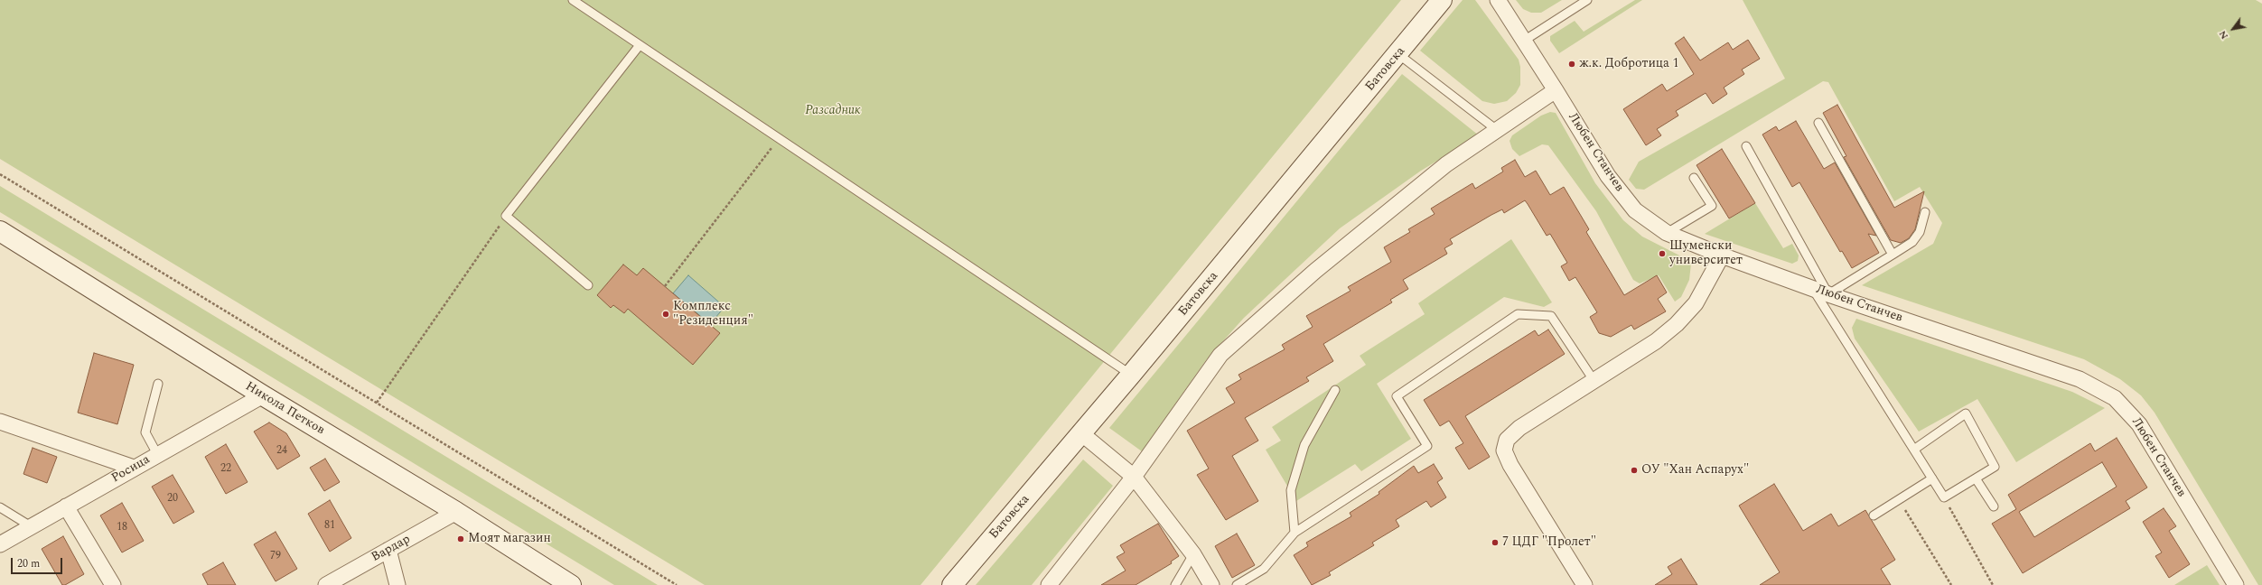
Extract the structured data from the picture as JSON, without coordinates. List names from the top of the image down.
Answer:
{
  "streets": {
    "street": [
      "Батовска",
      "Любен Станчев",
      "Никола Петков",
      "Росица",
      "Вардар"
    ]
  },
  "crossings": [
    ["Никола Петков", "Росица"],
    ["Никола Петков", "Вардар"]
  ],
  "parks": ["Разсадник"],
  "places": [
    "ж.к. Добротица 1",
    "Шуменски университет",
    "Комплекс \"Резиденция\"",
    "ОУ \"Хан Аспарух\"",
    "Моят магазин",
    "7 ЦДГ \"Пролет\""
  ],
  "house_numbers": [
    "24",
    "22",
    "20",
    "81",
    "18",
    "79"
  ],
  "scale_bar": "20 m",
  "north": "bottom left"
}
